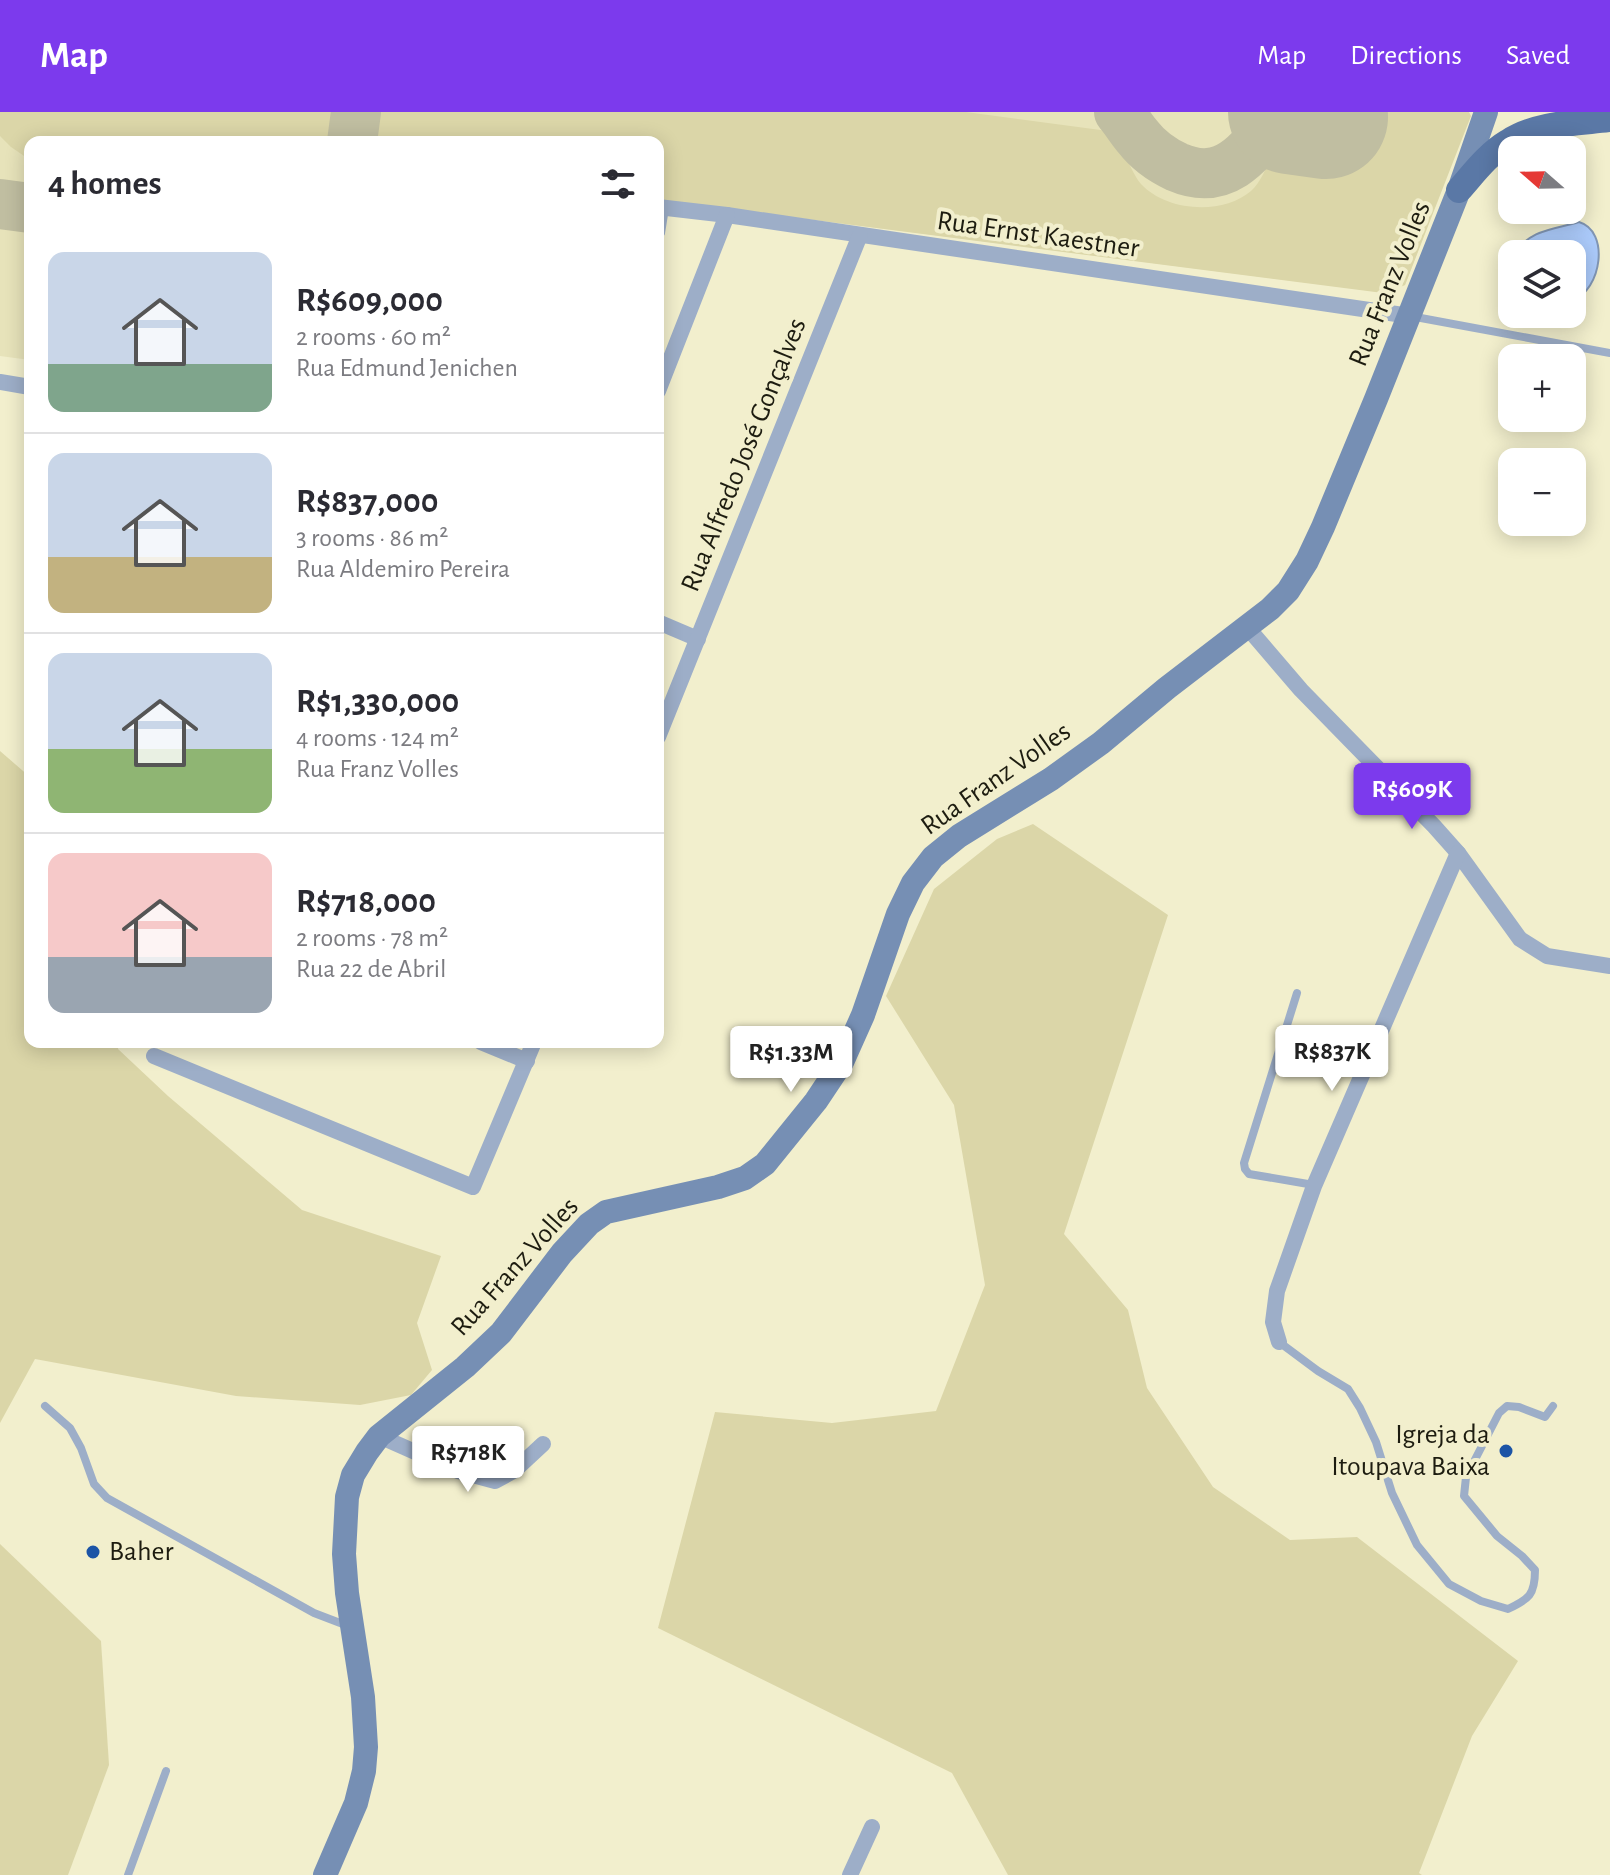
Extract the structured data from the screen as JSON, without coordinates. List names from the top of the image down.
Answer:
{
  "streets": {
    "street": ["Rua Ernst Kaestner", "Rua Franz Volles", "Rua Alfredo José Gonçalves"]
  },
  "crossings": [
    ["Rua Ernst Kaestner", "Rua Franz Volles"],
    ["Rua Ernst Kaestner", "Rua Alfredo José Gonçalves"]
  ],
  "places": ["Igreja da Itoupava Baixa", "Baher"],
  "north": "left",
  "page": {
    "header": "Map",
    "nav": ["Map", "Directions", "Saved"],
    "map_buttons": ["+", "−"],
    "heading": "4 homes",
    "list": [
      {
        "name": "R$609,000",
        "note": "2 rooms · 60 m² · Rua Edmund Jenichen"
      },
      {
        "name": "R$837,000",
        "note": "3 rooms · 86 m² · Rua Aldemiro Pereira"
      },
      {
        "name": "R$1,330,000",
        "note": "4 rooms · 124 m² · Rua Franz Volles"
      },
      {
        "name": "R$718,000",
        "note": "2 rooms · 78 m² · Rua 22 de Abril"
      }
    ],
    "price": [
      "R$609K",
      "R$837K",
      "R$1.33M",
      "R$718K"
    ]
  }
}
